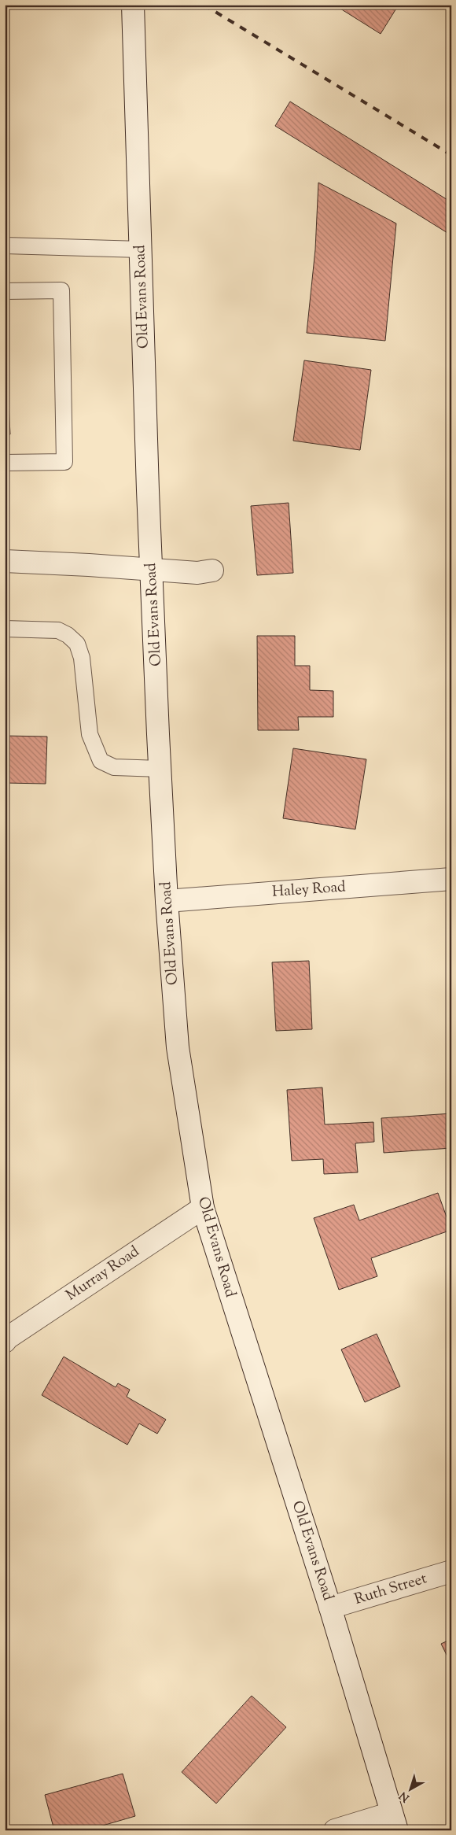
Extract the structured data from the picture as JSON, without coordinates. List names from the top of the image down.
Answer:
{
  "streets": {
    "street": [
      "Old Evans Road",
      "Haley Road",
      "Murray Road",
      "Ruth Street"
    ]
  },
  "crossings": [
    ["Old Evans Road", "Haley Road"],
    ["Old Evans Road", "Murray Road"],
    ["Old Evans Road", "Ruth Street"]
  ],
  "north": "bottom left"
}
